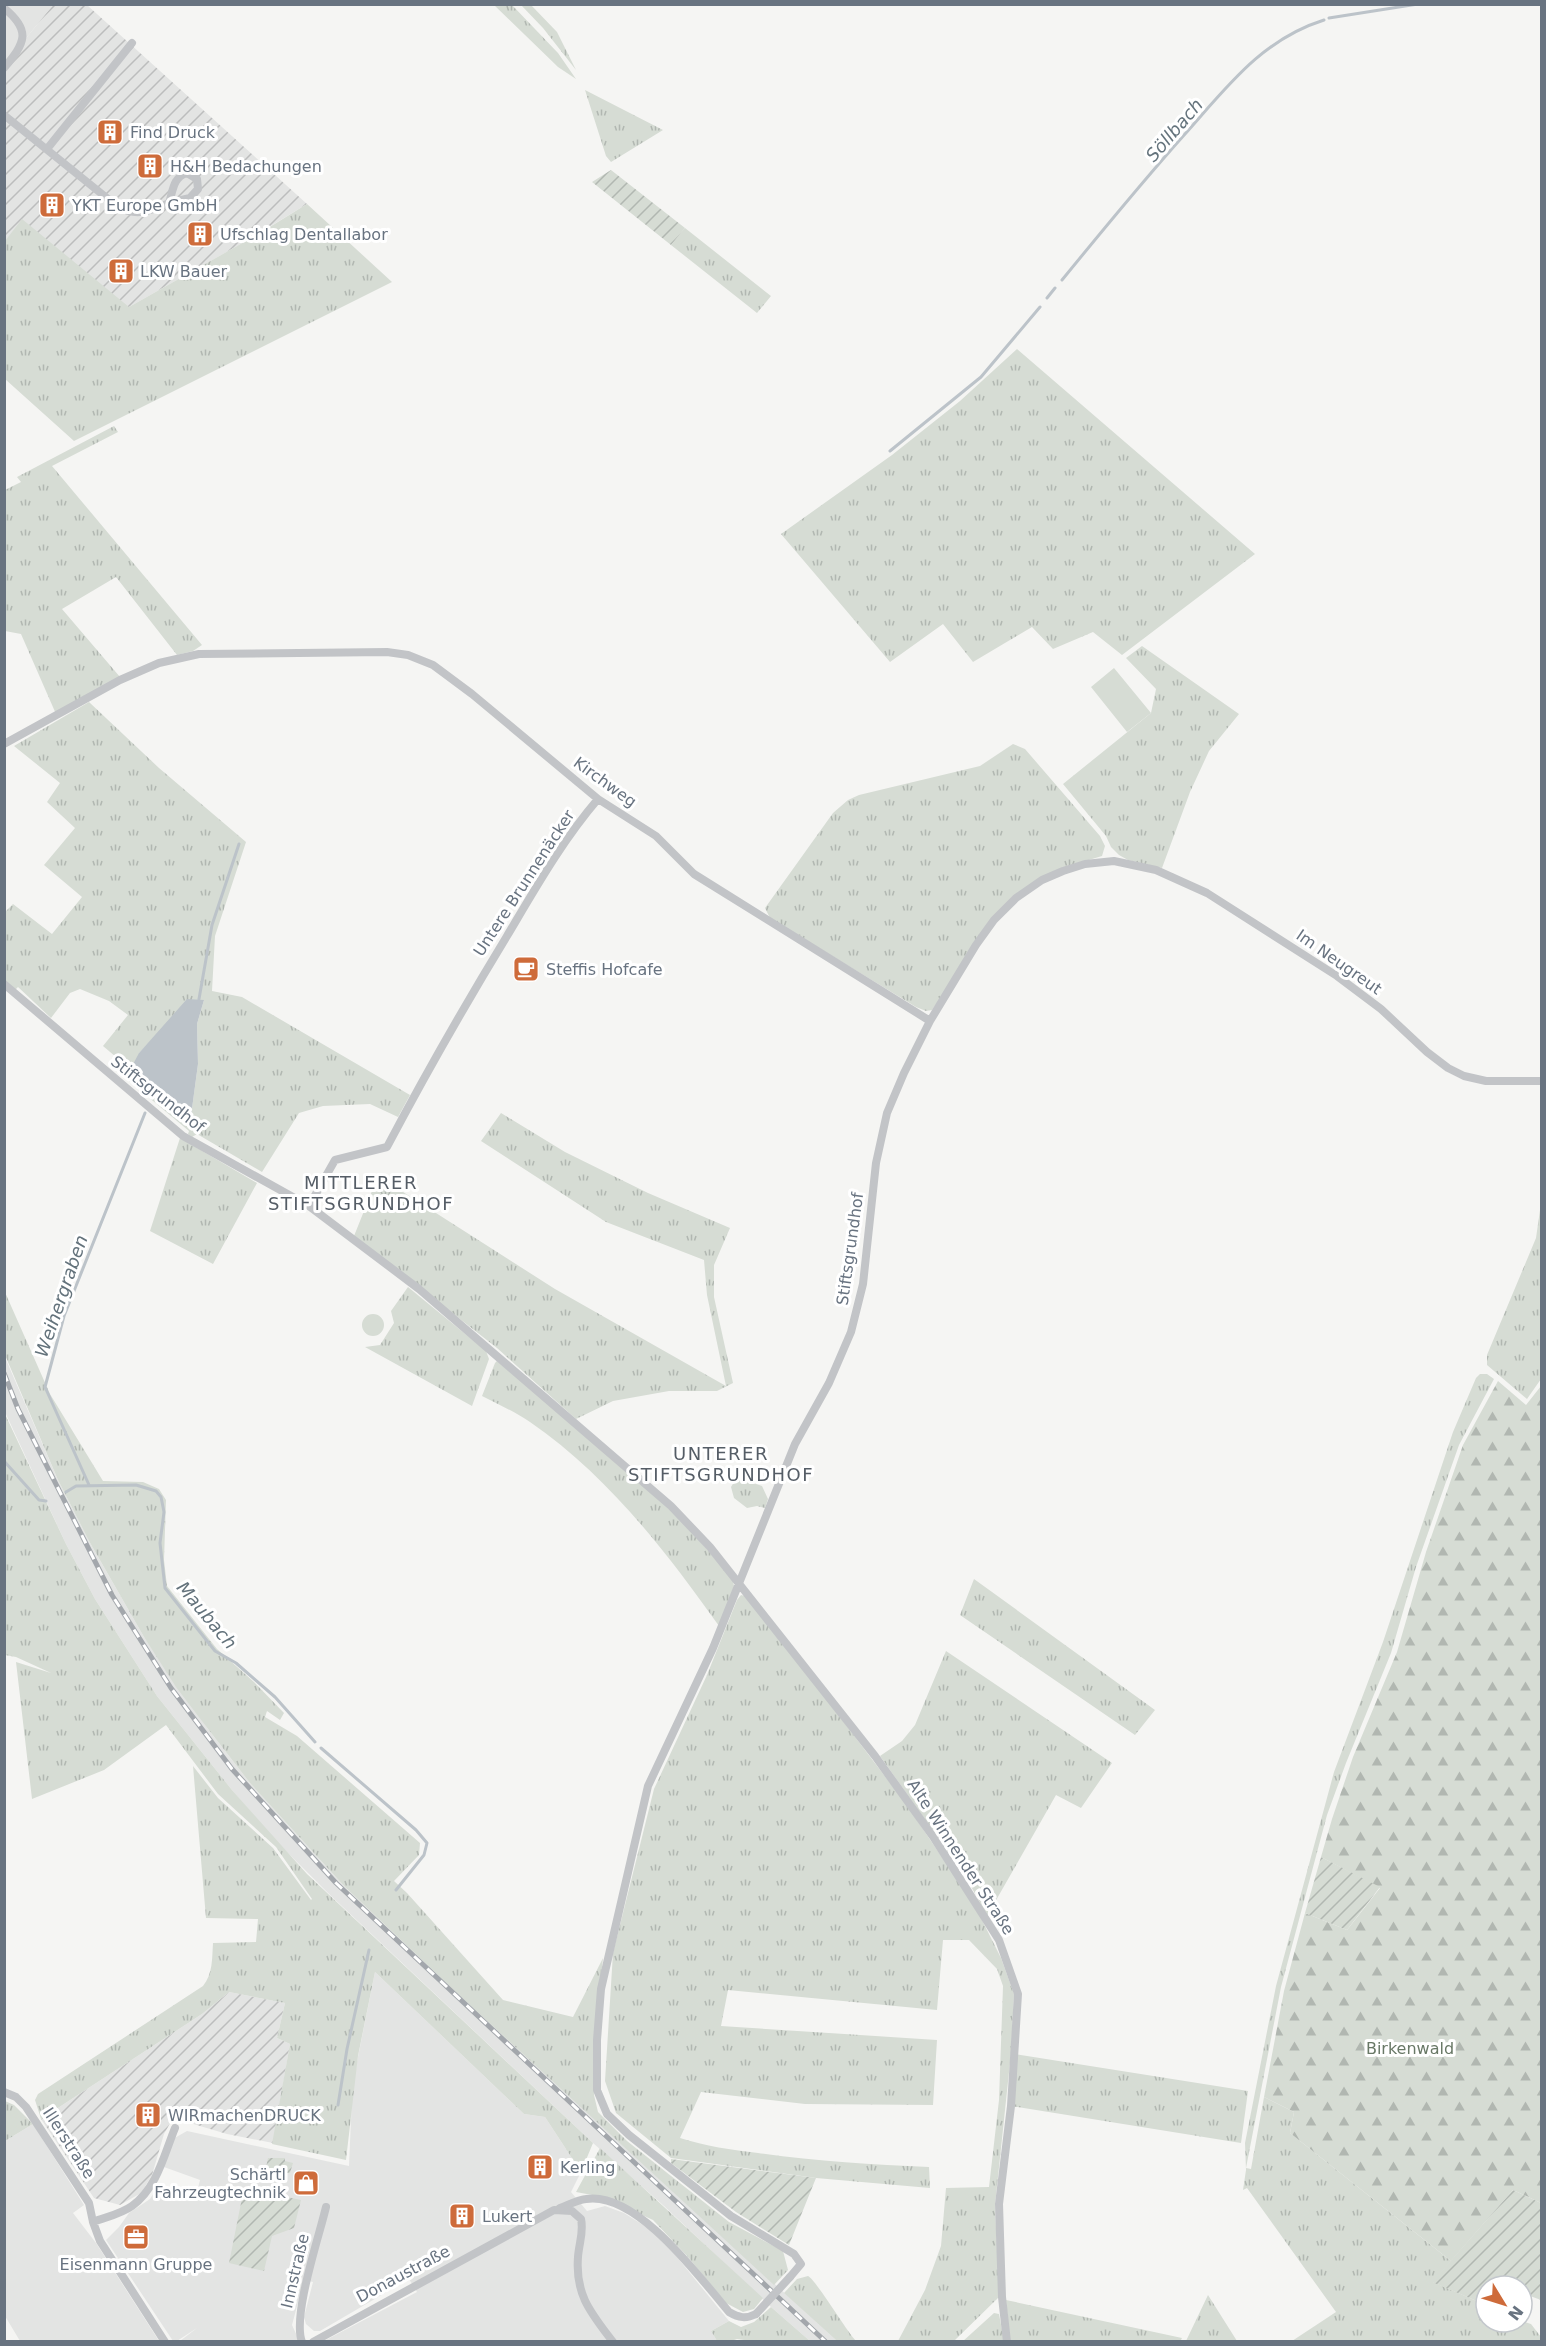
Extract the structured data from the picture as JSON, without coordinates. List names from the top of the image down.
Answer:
{
  "streets": {
    "street": [
      "Kirchweg",
      "Untere Brunnenäcker",
      "Im Neugreut",
      "Stiftsgrundhof",
      "Alte Winnender Straße",
      "Illerstraße",
      "Innstraße",
      "Donaustraße"
    ]
  },
  "crossings": [
    ["Kirchweg", "Untere Brunnenäcker"],
    ["Kirchweg", "Stiftsgrundhof"],
    ["Untere Brunnenäcker", "Stiftsgrundhof"],
    ["Im Neugreut", "Stiftsgrundhof"],
    ["Stiftsgrundhof", "Alte Winnender Straße"],
    ["Stiftsgrundhof", "Donaustraße"],
    ["Alte Winnender Straße", "Donaustraße"]
  ],
  "districts": ["MITTLERER STIFTSGRUNDHOF", "UNTERER STIFTSGRUNDHOF"],
  "water": ["Söllbach", "Weihergraben", "Maubach"],
  "parks": ["Birkenwald"],
  "places": {
    "building": [
      "Find Druck",
      "H&H Bedachungen",
      "YKT Europe GmbH",
      "Ufschlag Dentallabor",
      "LKW Bauer",
      "WIRmachenDRUCK",
      "Kerling",
      "Lukert"
    ],
    "cafe": ["Steffis Hofcafe"],
    "shop": ["Schärtl Fahrzeugtechnik"],
    "office": ["Eisenmann Gruppe"]
  },
  "north": "bottom right"
}
